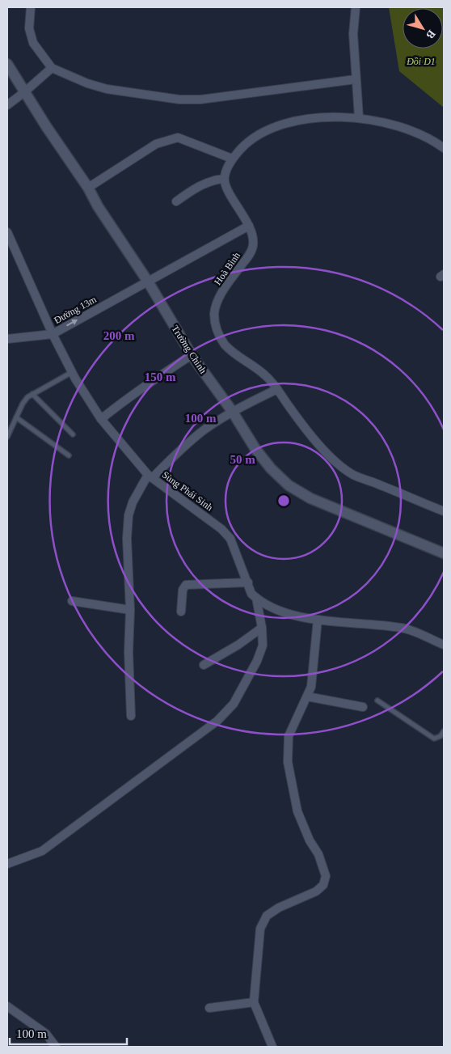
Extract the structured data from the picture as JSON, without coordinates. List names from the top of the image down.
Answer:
{
  "streets": {
    "street": [
      "Hoà Bình",
      "Đường 13m",
      "Trường Chinh",
      "Sùng Phái Sinh"
    ]
  },
  "crossings": [
    ["Hoà Bình", "Đường 13m"],
    ["Đường 13m", "Trường Chinh"],
    ["Đường 13m", "Sùng Phái Sinh"]
  ],
  "one_way": ["Đường 13m"],
  "parks": ["Đồi D1"],
  "scale_bar": "100 m",
  "north": "bottom right",
  "rings": [
    "200 m",
    "150 m",
    "100 m",
    "50 m"
  ]
}
